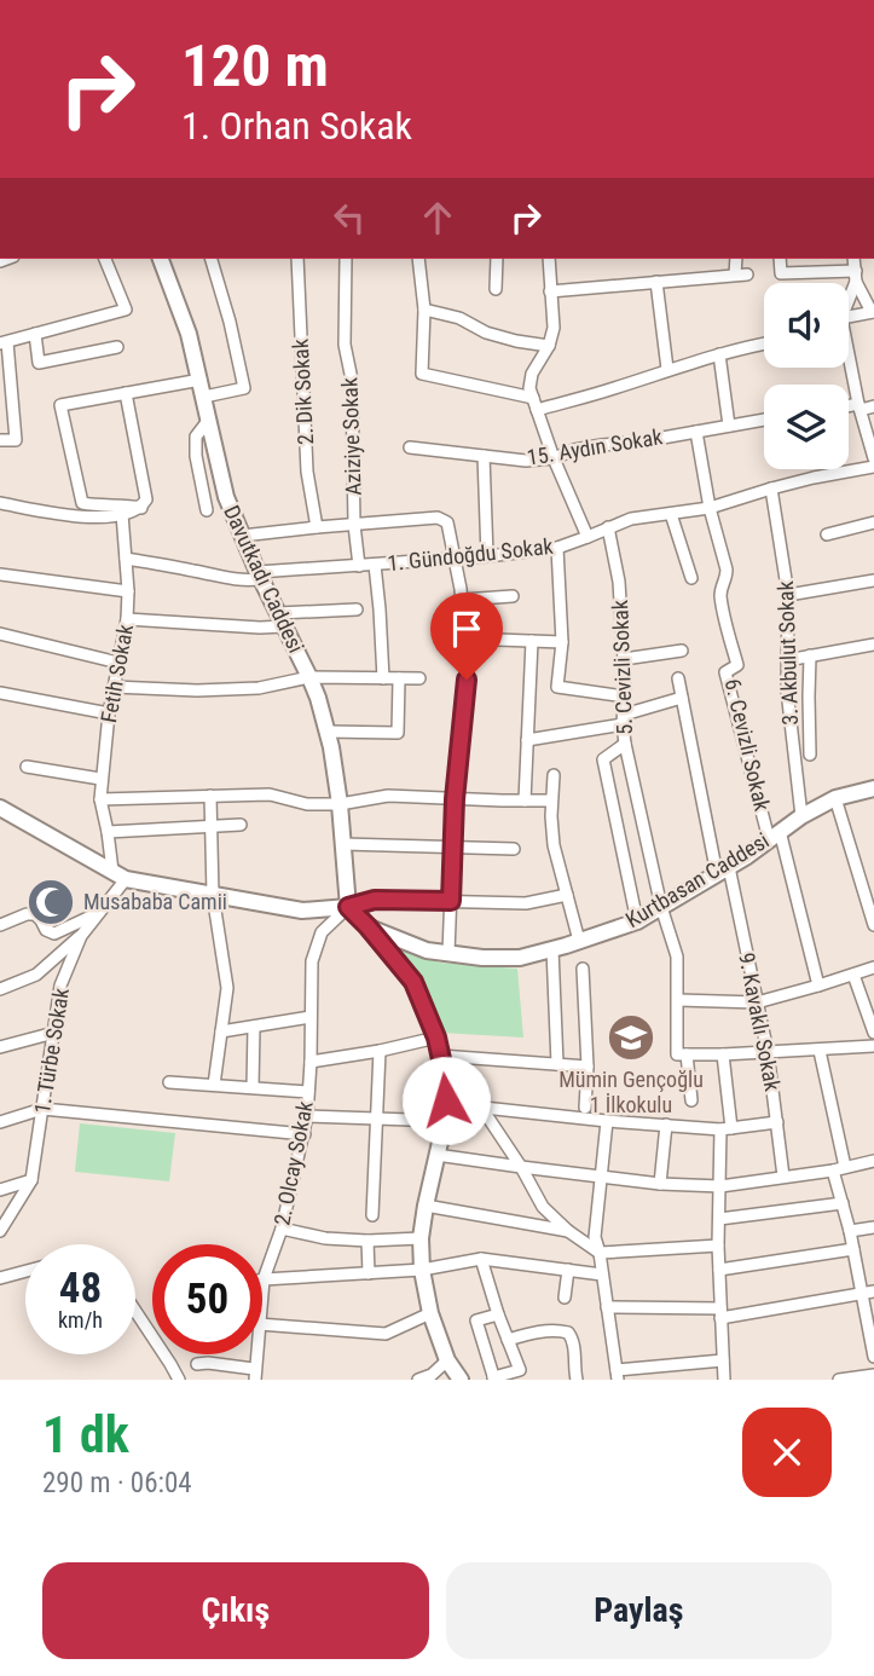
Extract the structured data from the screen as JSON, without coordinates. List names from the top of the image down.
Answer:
{
  "streets": {
    "main road": ["Davutkadı Caddesi", "Kurtbasan Caddesi"],
    "street": [
      "2. Dik Sokak",
      "Aziziye Sokak",
      "15. Aydın Sokak",
      "1. Gündoğdu Sokak",
      "3. Akbulut Sokak",
      "5. Cevizli Sokak",
      "Fetih Sokak",
      "6. Cevizli Sokak",
      "9. Kavaklı Sokak",
      "1. Türbe Sokak",
      "2. Olcay Sokak"
    ]
  },
  "crossings": [
    ["Aziziye Sokak", "1. Gündoğdu Sokak"],
    ["1. Gündoğdu Sokak", "Davutkadı Caddesi"],
    ["1. Gündoğdu Sokak", "3. Akbulut Sokak"],
    ["1. Gündoğdu Sokak", "5. Cevizli Sokak"],
    ["1. Gündoğdu Sokak", "Fetih Sokak"],
    ["1. Gündoğdu Sokak", "6. Cevizli Sokak"],
    ["Davutkadı Caddesi", "2. Olcay Sokak"],
    ["3. Akbulut Sokak", "Kurtbasan Caddesi"],
    ["5. Cevizli Sokak", "Kurtbasan Caddesi"],
    ["Fetih Sokak", "1. Türbe Sokak"],
    ["6. Cevizli Sokak", "Kurtbasan Caddesi"],
    ["Kurtbasan Caddesi", "9. Kavaklı Sokak"]
  ],
  "places": {
    "mosque": ["Musababa Camii"],
    "school or university": ["Mümin Gençoğlu 1 İlkokulu"]
  },
  "page": {
    "turn": ["120 m", "1. Orhan Sokak"],
    "speed": "48 km/h",
    "limit": "50",
    "heading": ["1 dk", "290 m · 06:04"],
    "buttons": ["Çıkış", "Paylaş"]
  }
}
